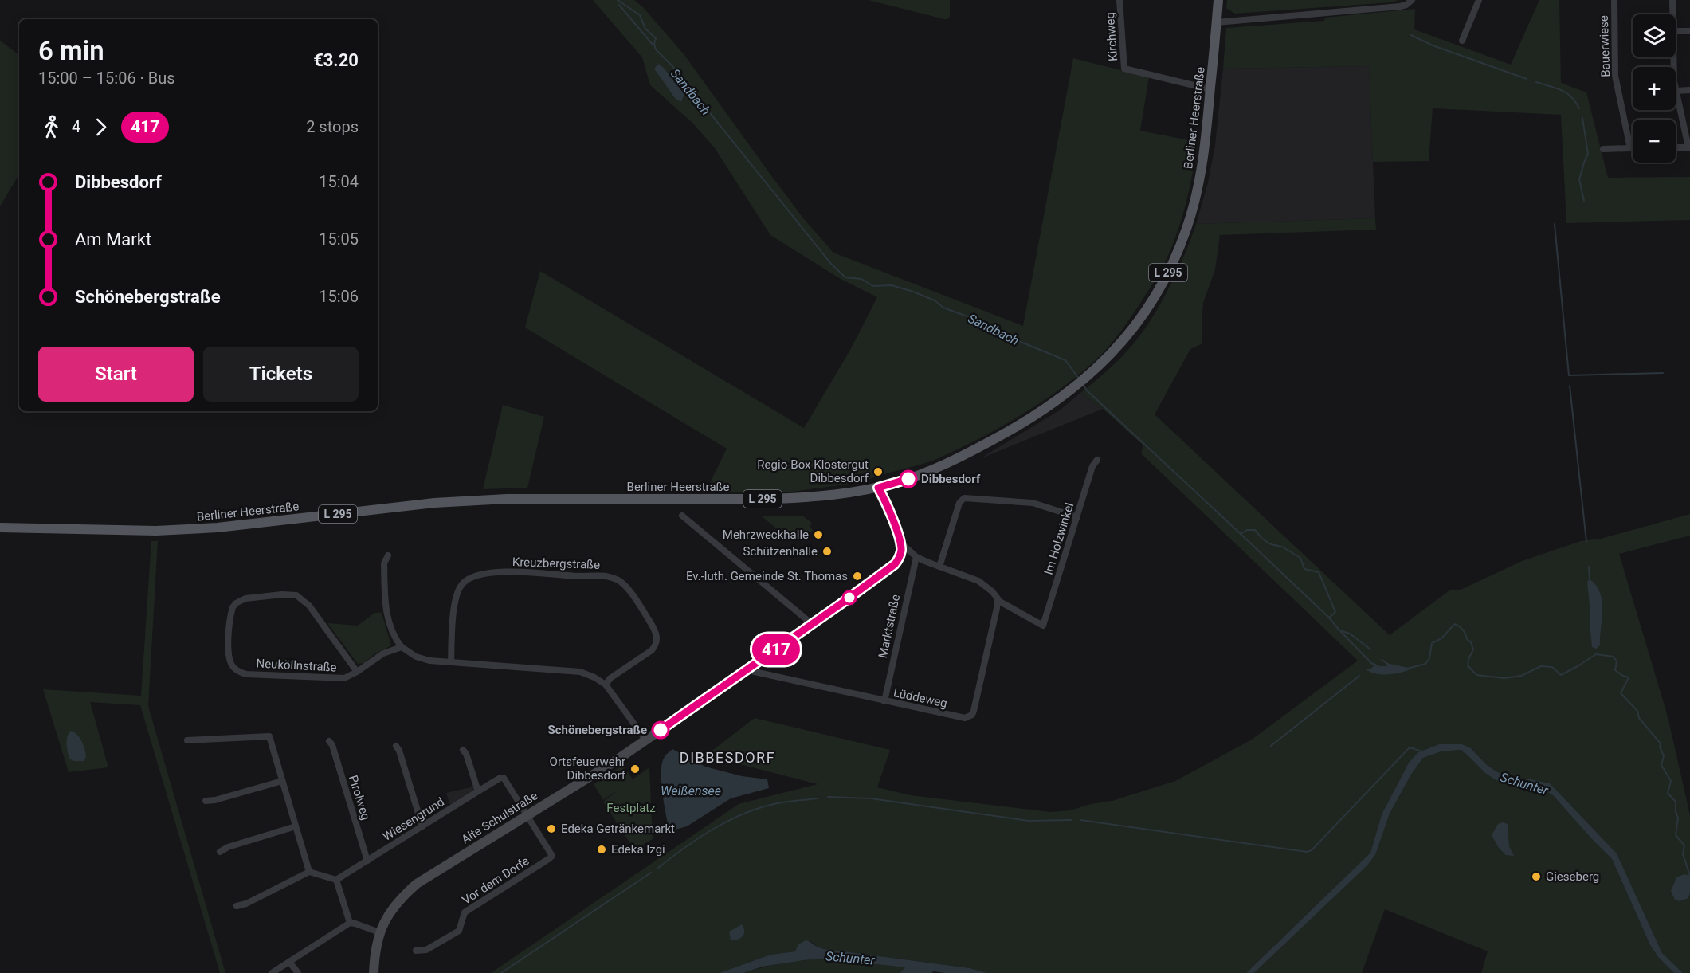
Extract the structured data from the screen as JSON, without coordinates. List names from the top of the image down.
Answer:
{
  "streets": {
    "main road": ["Berliner Heerstraße", "L 295"],
    "street": [
      "Kirchweg",
      "Bauerwiese",
      "Im Holzwinkel",
      "Kreuzbergstraße",
      "Marktstraße",
      "Neuköllnstraße",
      "Lüddeweg",
      "Pirolweg",
      "Alte Schulstraße",
      "Wiesengrund",
      "Vor dem Dorfe"
    ]
  },
  "crossings": [
    ["Kirchweg", "Berliner Heerstraße"],
    ["Im Holzwinkel", "Lüddeweg"],
    ["Marktstraße", "Lüddeweg"],
    ["Lüddeweg", "Alte Schulstraße"],
    ["Pirolweg", "Wiesengrund"],
    ["Alte Schulstraße", "Wiesengrund"],
    ["Alte Schulstraße", "Vor dem Dorfe"],
    ["Wiesengrund", "Vor dem Dorfe"]
  ],
  "districts": ["DIBBESDORF"],
  "water": ["Sandbach", "Schunter", "Weißensee"],
  "parks": ["Festplatz"],
  "places": [
    "Regio-Box Klostergut Dibbesdorf",
    "Dibbesdorf",
    "Mehrzweckhalle",
    "Schützenhalle",
    "Ev.-luth. Gemeinde St. Thomas",
    "Schönebergstraße",
    "Ortsfeuerwehr Dibbesdorf",
    "Edeka Getränkemarkt",
    "Edeka Izgi",
    "Gieseberg"
  ],
  "lines": ["bus line 417"],
  "page": {
    "on_map": "417",
    "map_buttons": ["+", "−"],
    "heading": ["6 min", "15:00 – 15:06 · Bus", "€3.20"],
    "legs": ["4", "417", "2 stops"],
    "list": [
      {
        "name": "Dibbesdorf",
        "value": "15:04"
      },
      {
        "name": "Am Markt",
        "value": "15:05"
      },
      {
        "name": "Schönebergstraße",
        "value": "15:06"
      }
    ],
    "buttons": ["Start", "Tickets"]
  }
}
